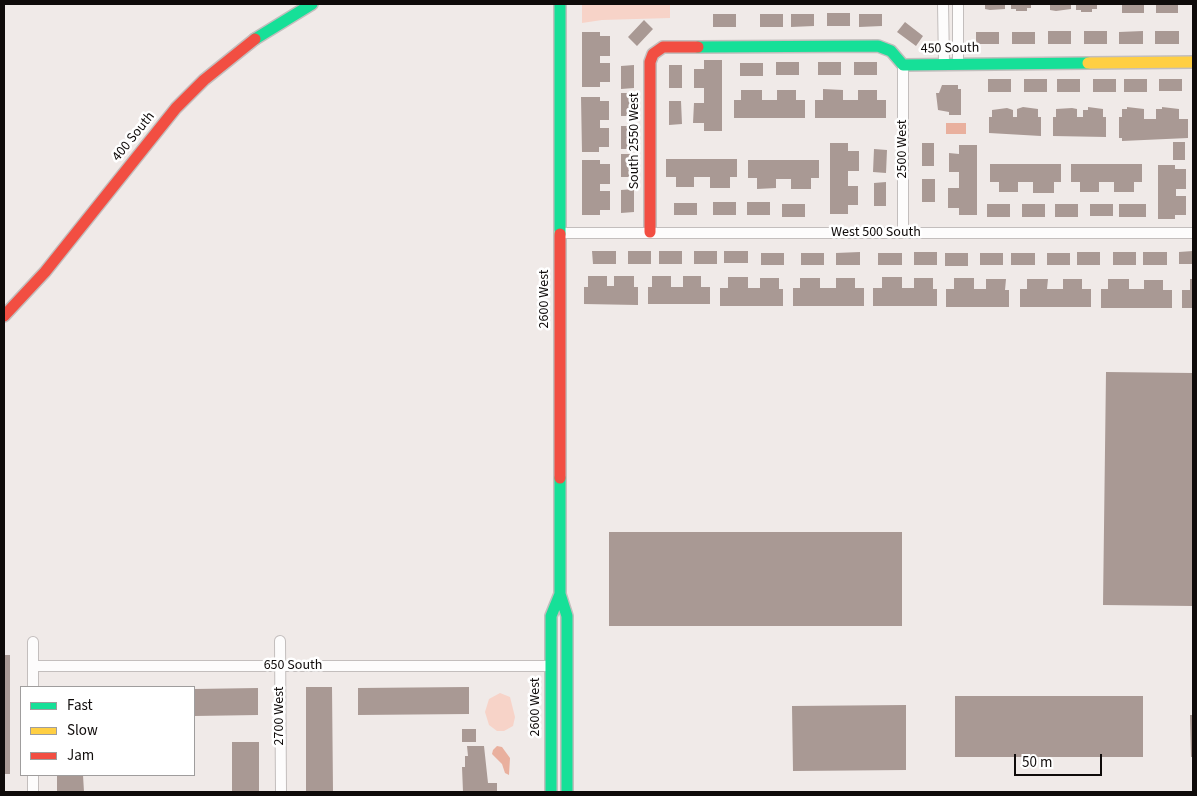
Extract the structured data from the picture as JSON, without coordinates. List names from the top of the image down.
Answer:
{
  "streets": {
    "street": [
      "450 South",
      "400 South",
      "South 2550 West",
      "2500 West",
      "West 500 South",
      "2600 West",
      "650 South",
      "2700 West"
    ]
  },
  "crossings": [
    ["450 South", "South 2550 West"],
    ["450 South", "2500 West"],
    ["South 2550 West", "West 500 South"],
    ["2500 West", "West 500 South"],
    ["West 500 South", "2600 West"],
    ["2600 West", "650 South"],
    ["650 South", "2700 West"]
  ],
  "legend": ["Fast", "Slow", "Jam"],
  "scale_bar": "50 m"
}
